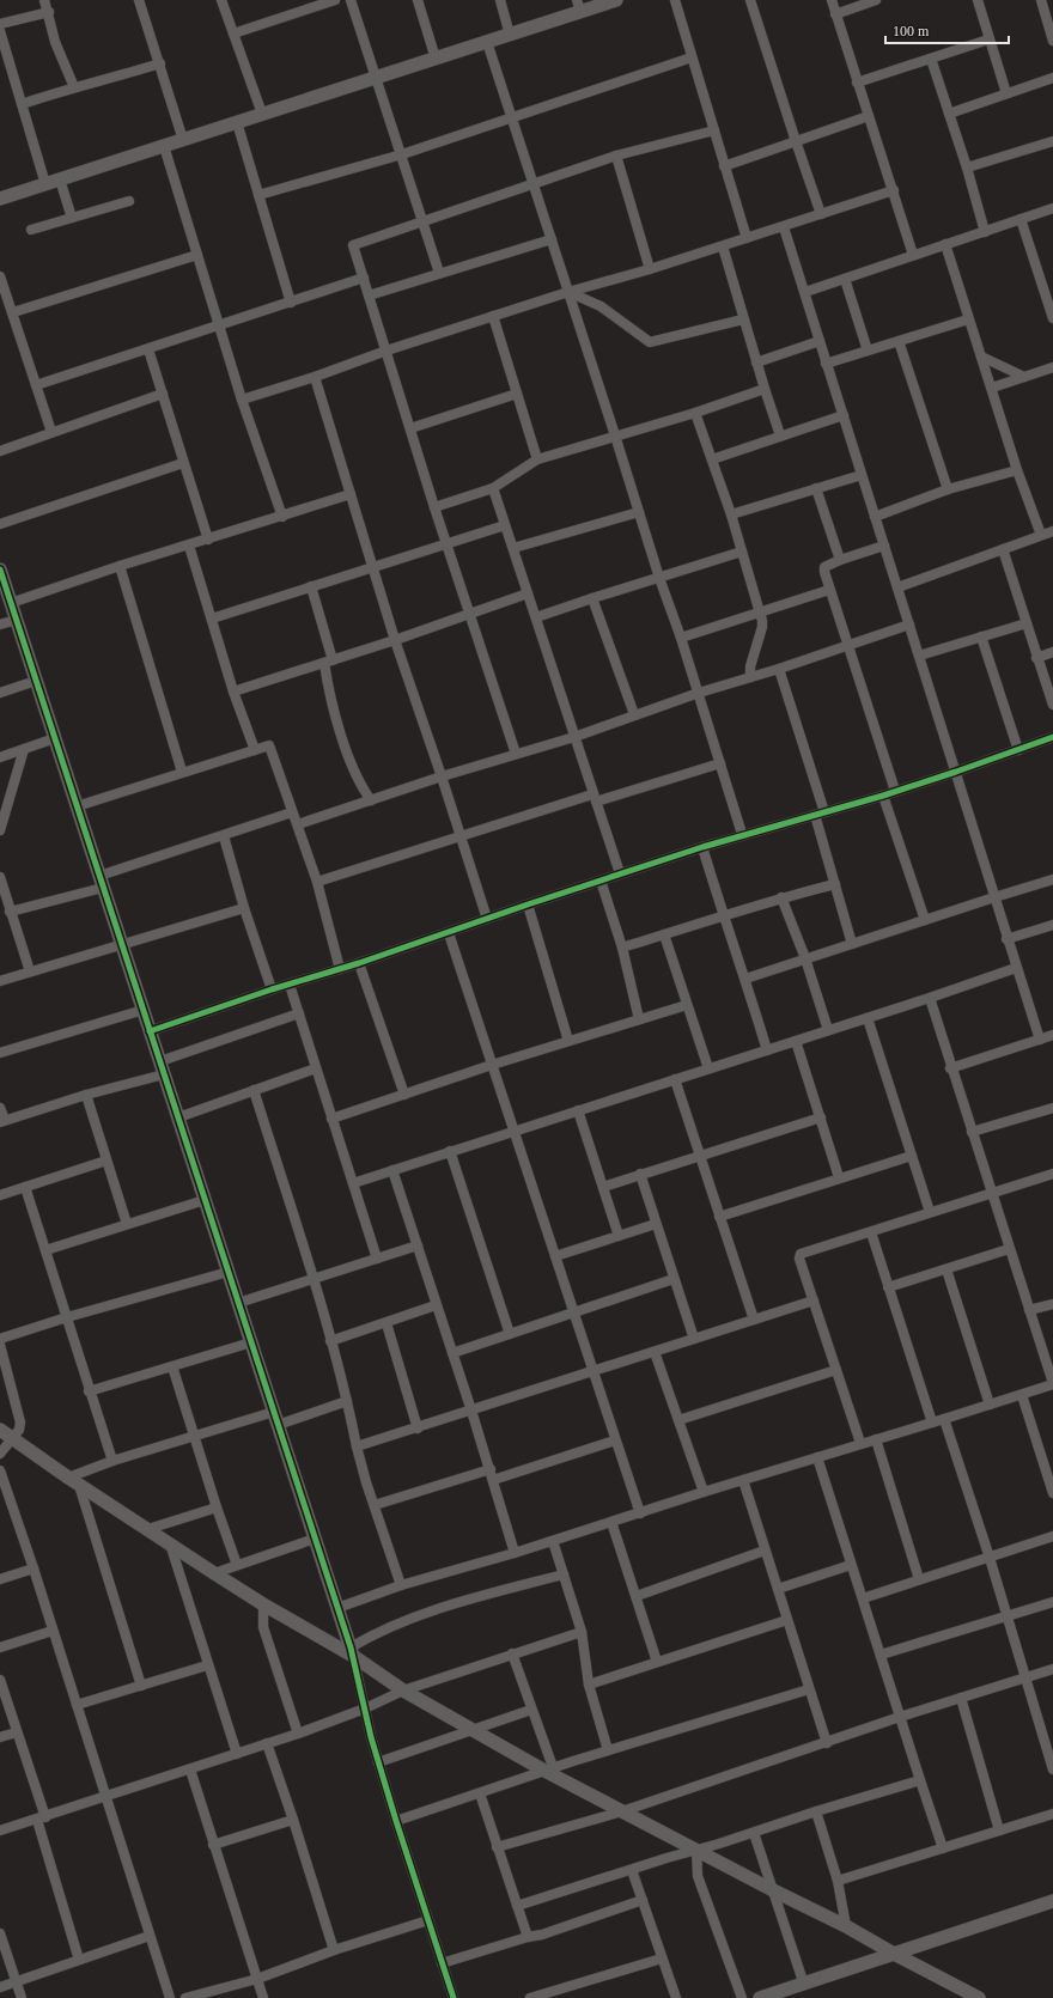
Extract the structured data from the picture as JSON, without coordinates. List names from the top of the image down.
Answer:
{
  "scale_bar": "100 m"
}
